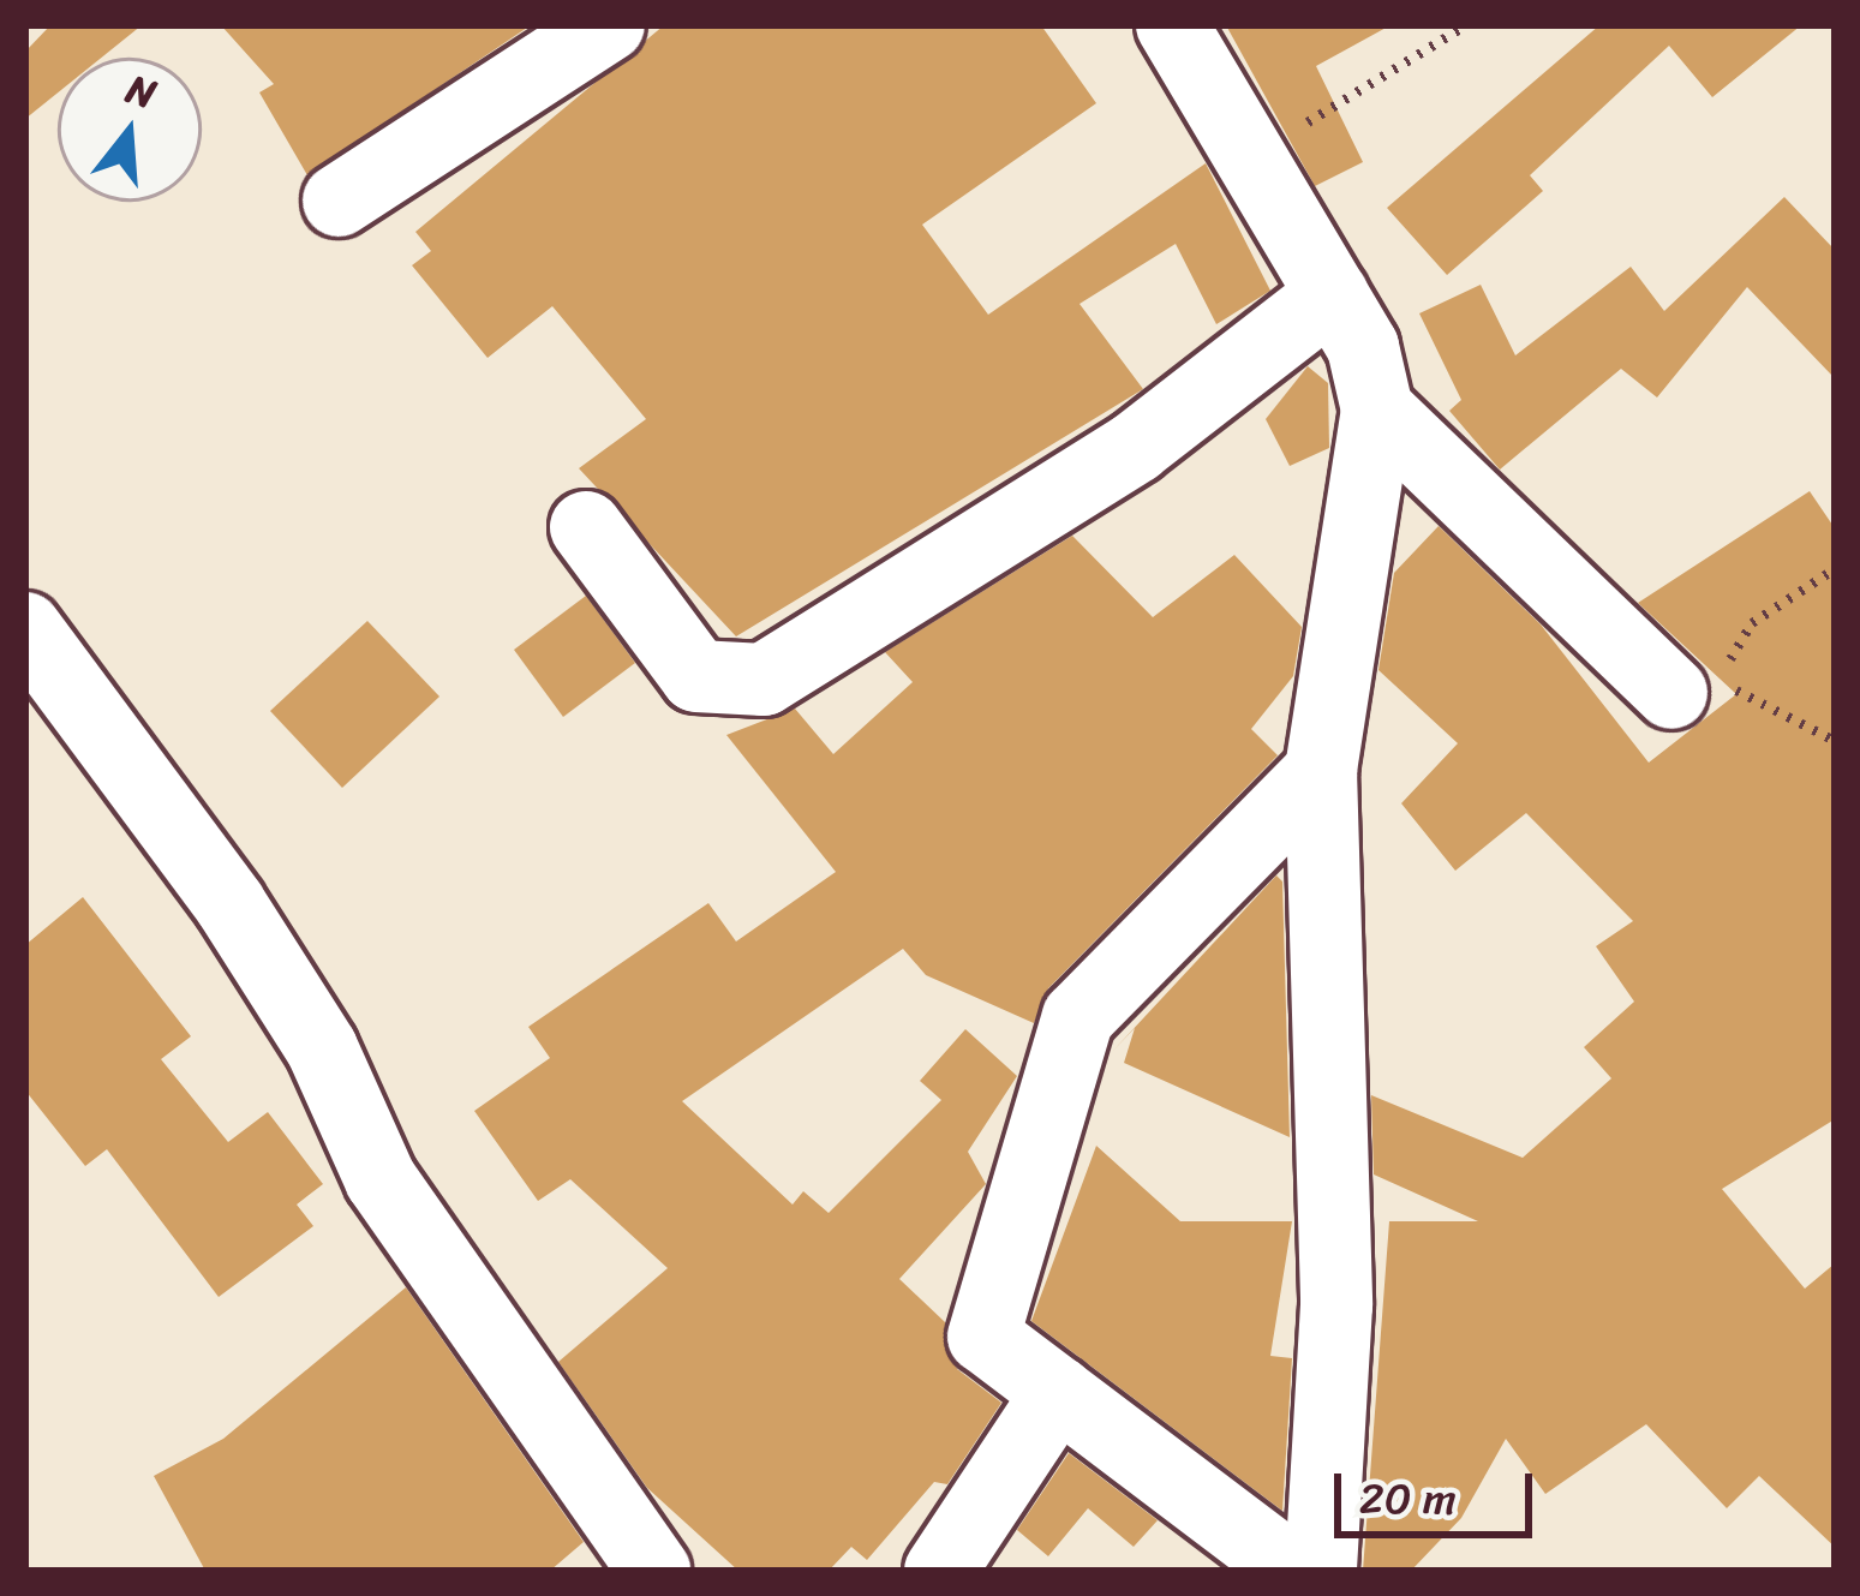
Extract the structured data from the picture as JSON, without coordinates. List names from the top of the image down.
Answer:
{
  "scale_bar": "20 m",
  "north": "top"
}
